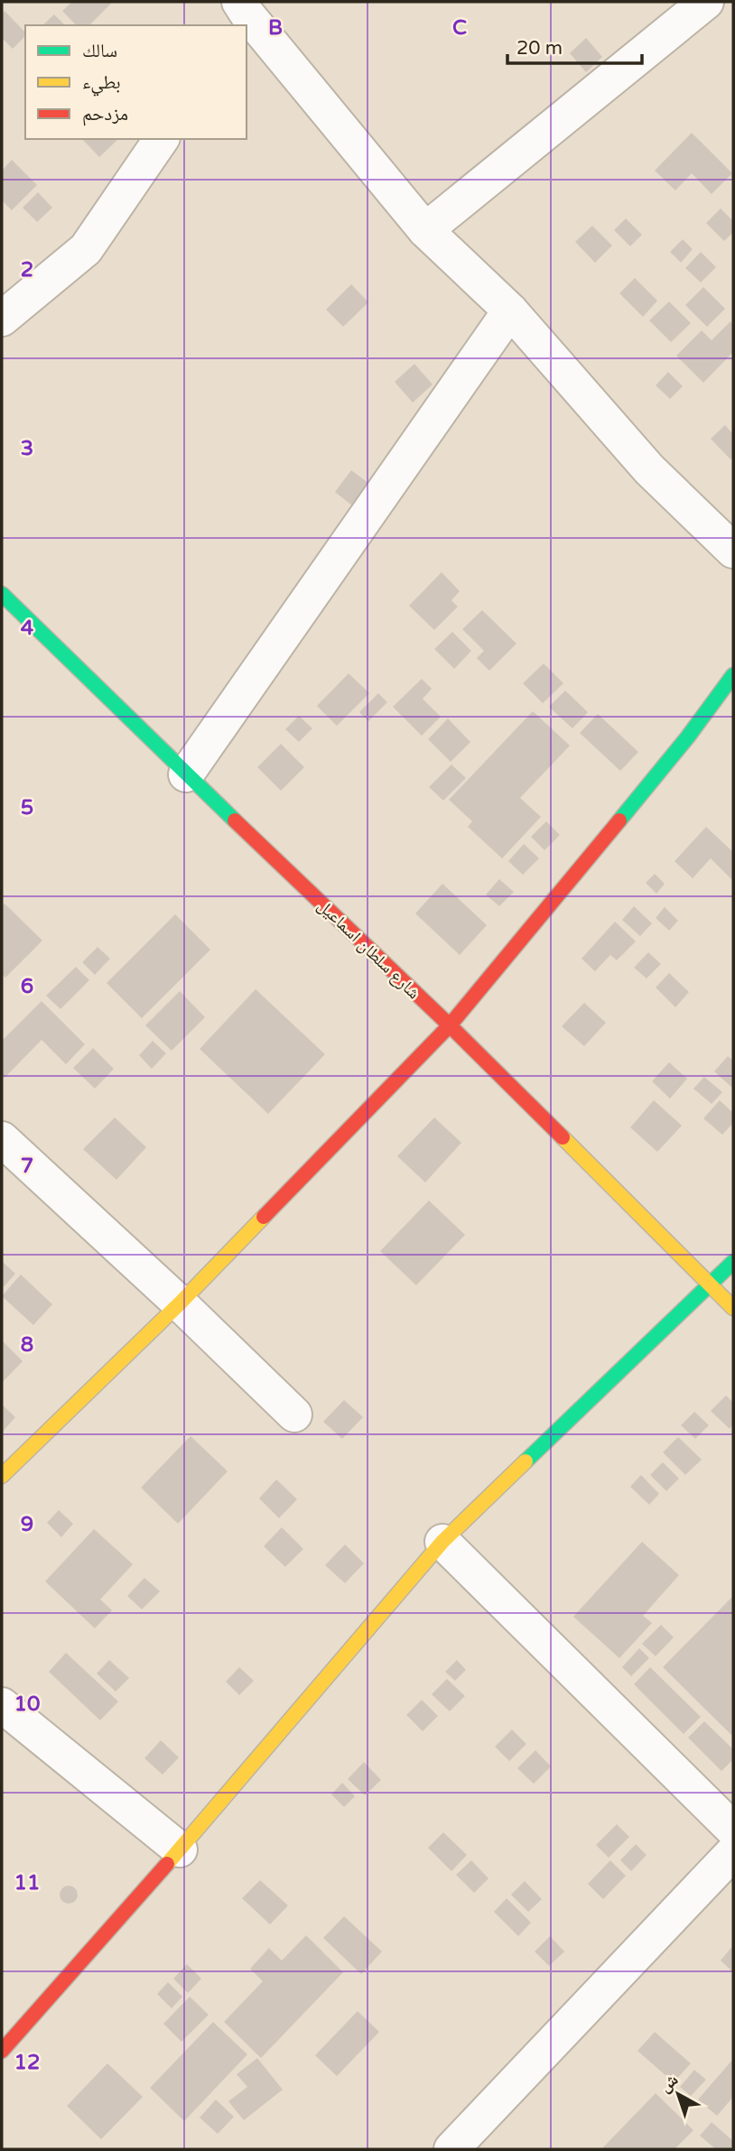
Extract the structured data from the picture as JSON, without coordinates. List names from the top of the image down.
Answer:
{
  "streets": {
    "street": ["شارع سلطان اسماعيل"]
  },
  "legend": ["سالك", "بطيء", "مزدحم"],
  "scale_bar": "20 m",
  "north": "top left",
  "grid": {
    "columns": ["B", "C"],
    "rows": [
      "2",
      "3",
      "4",
      "5",
      "6",
      "7",
      "8",
      "9",
      "10",
      "11",
      "12"
    ]
  }
}
